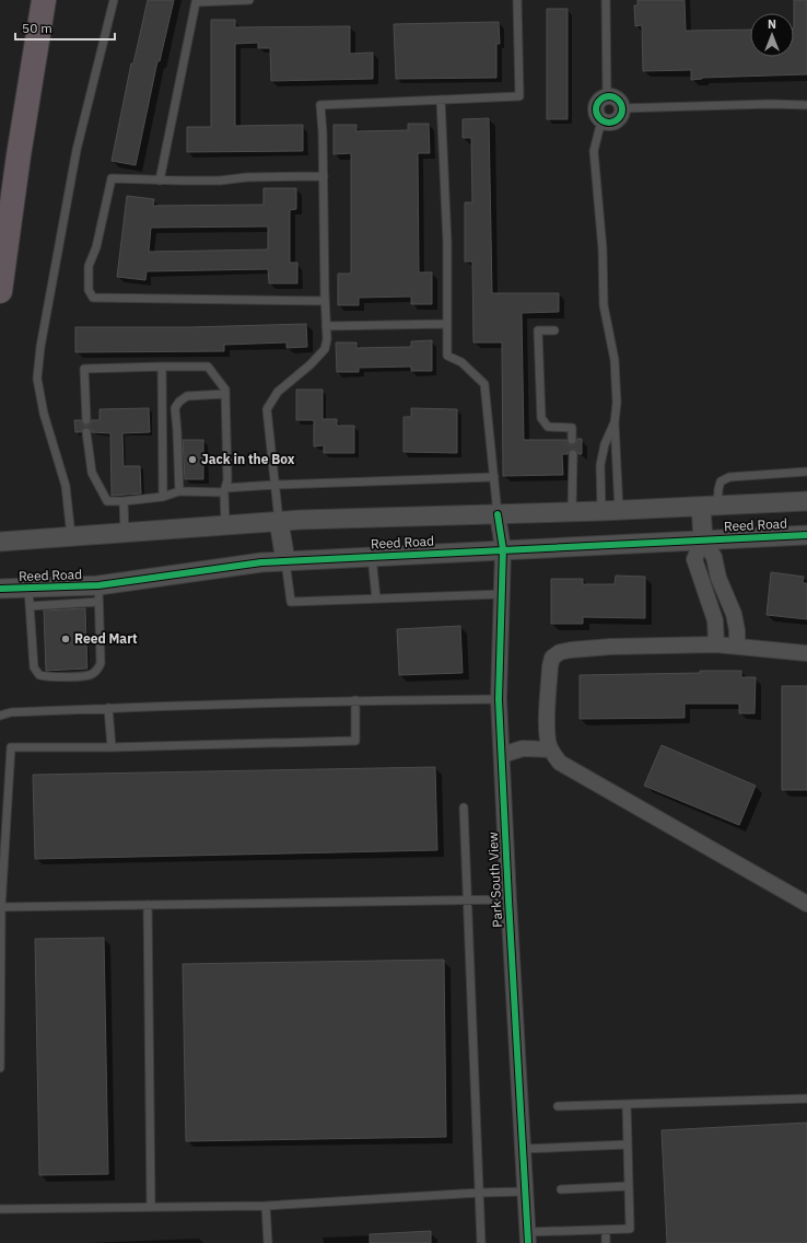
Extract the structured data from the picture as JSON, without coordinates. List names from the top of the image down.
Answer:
{
  "streets": {
    "street": ["Reed Road", "Park South View"]
  },
  "crossings": [
    ["Reed Road", "Park South View"]
  ],
  "places": ["Jack in the Box", "Reed Mart"],
  "scale_bar": "50 m",
  "north": "top"
}
